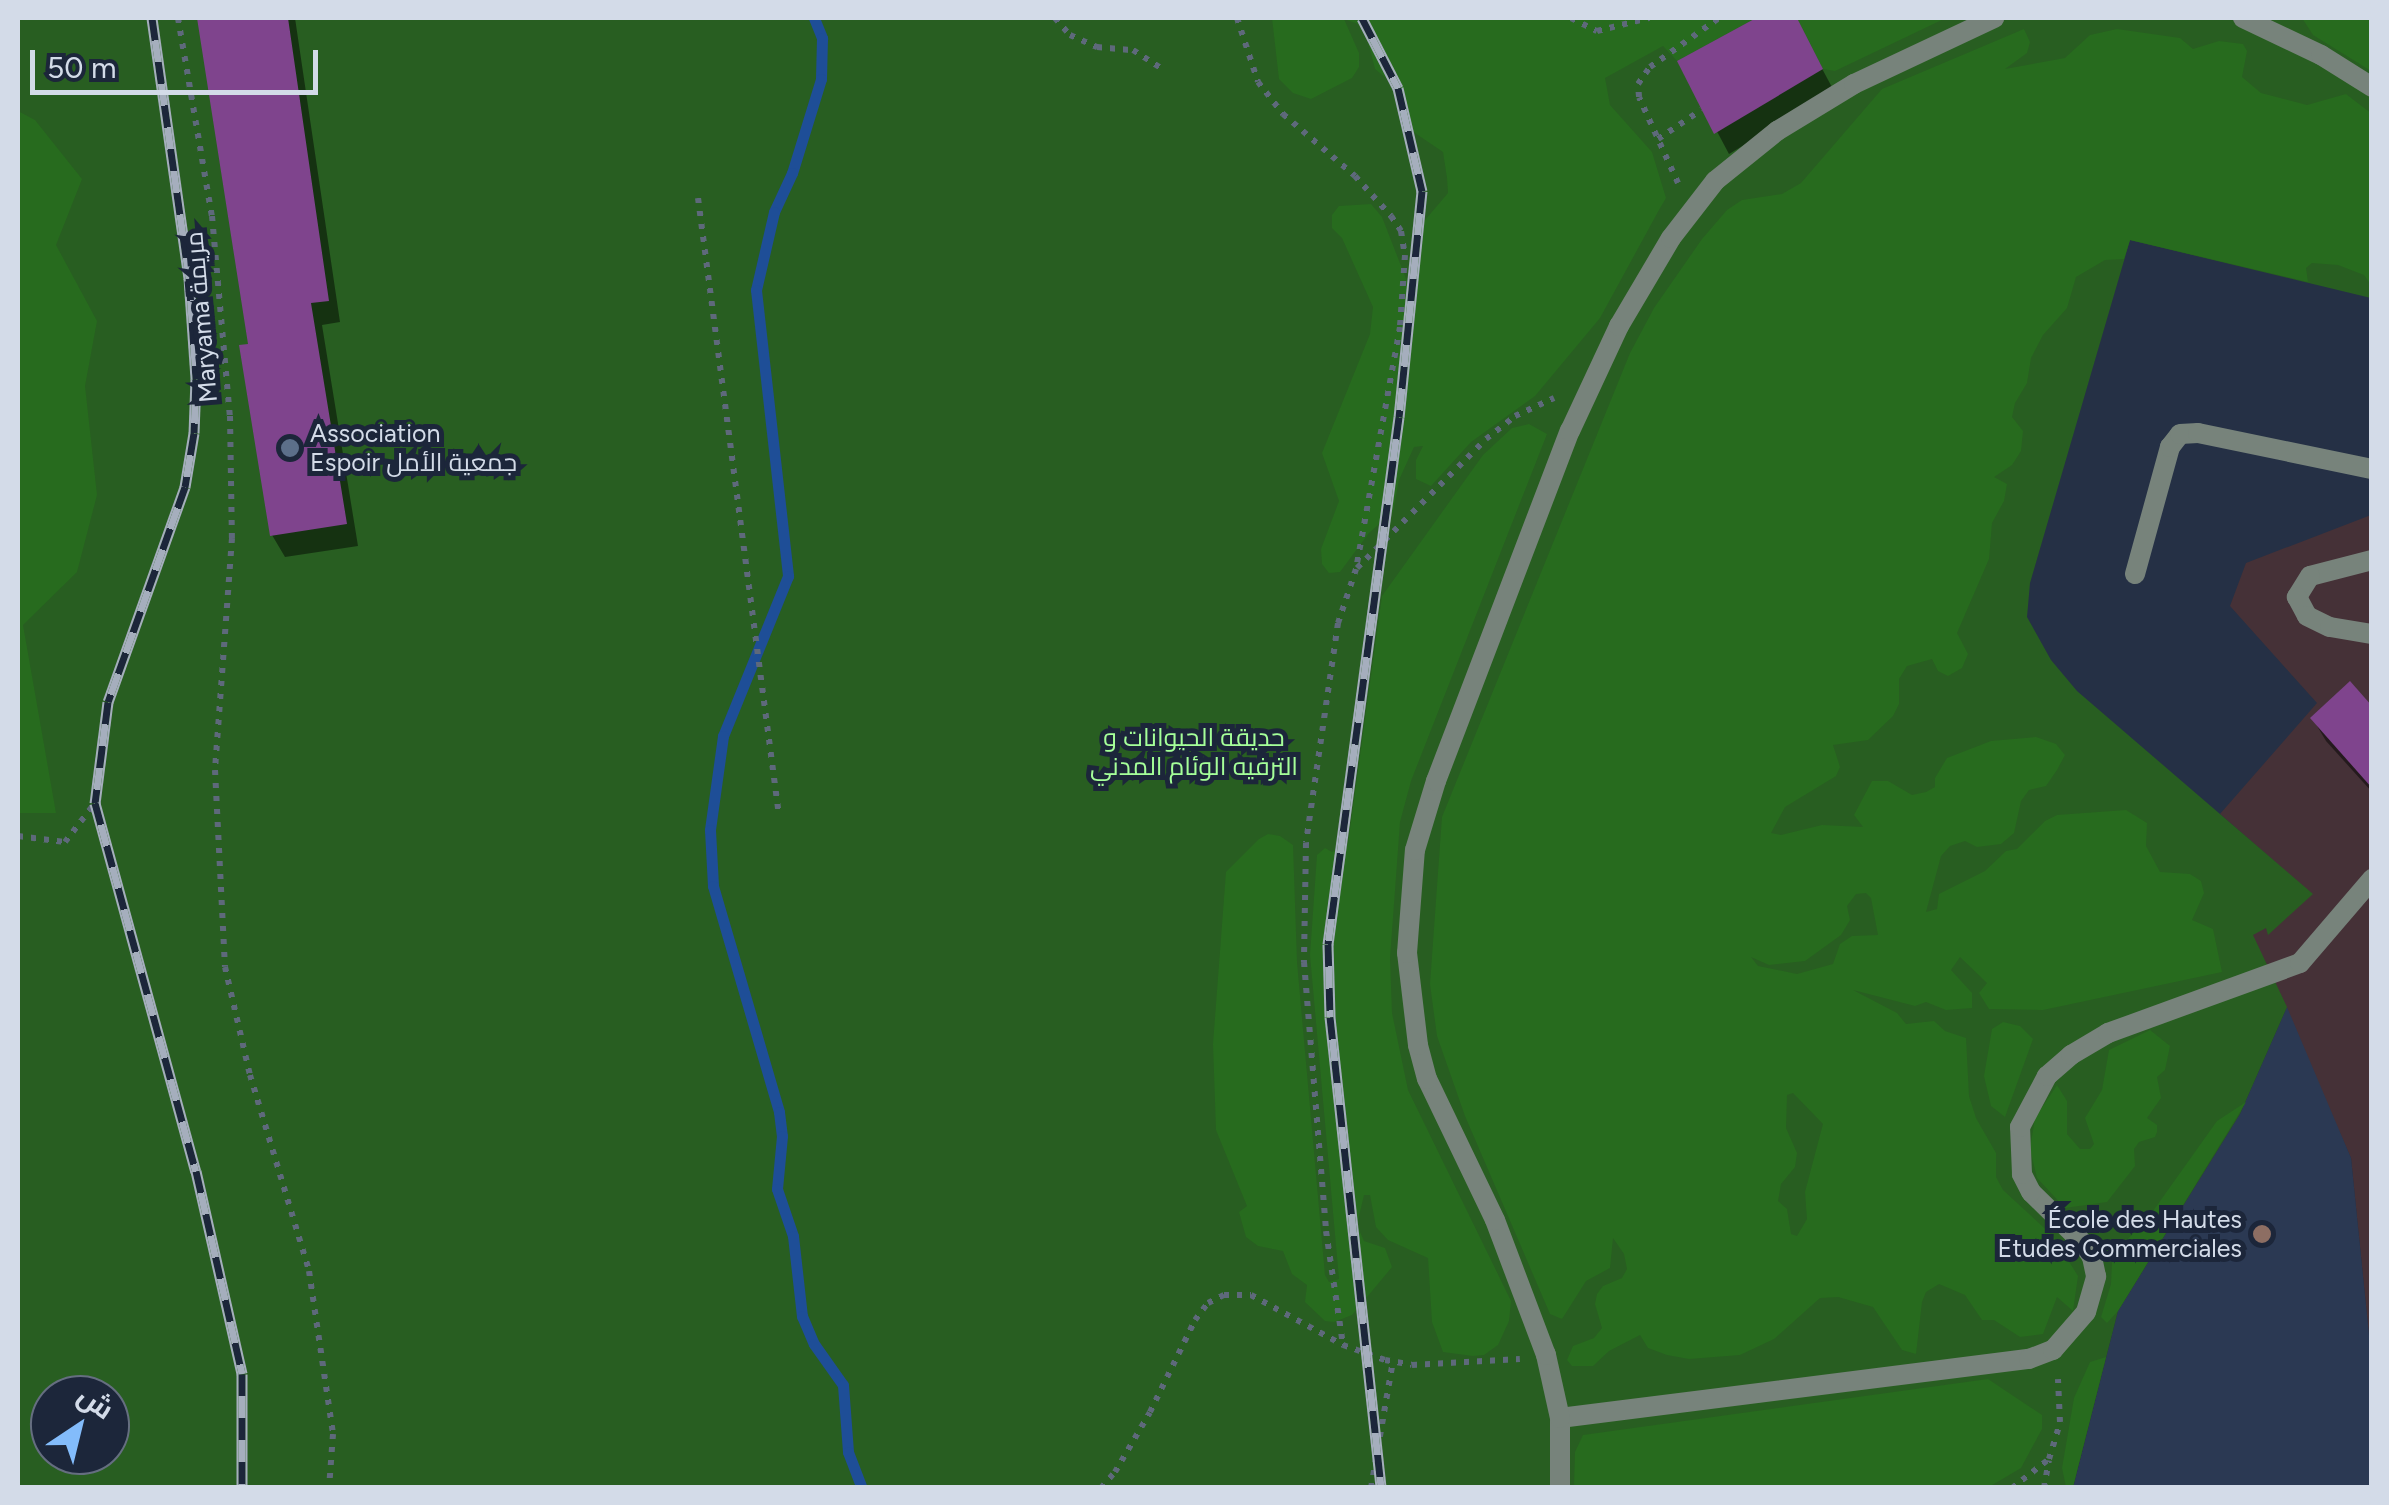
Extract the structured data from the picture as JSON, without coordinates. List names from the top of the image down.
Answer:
{
  "streets": {
    "path": ["Maryama مريمة"]
  },
  "parks": ["حديقة الحيوانات و الترفيه الوئام المدني"],
  "places": ["Association Espoir جمعية الأمل", "École des Hautes Etudes Commerciales"],
  "scale_bar": "50 m",
  "north": "top right"
}
